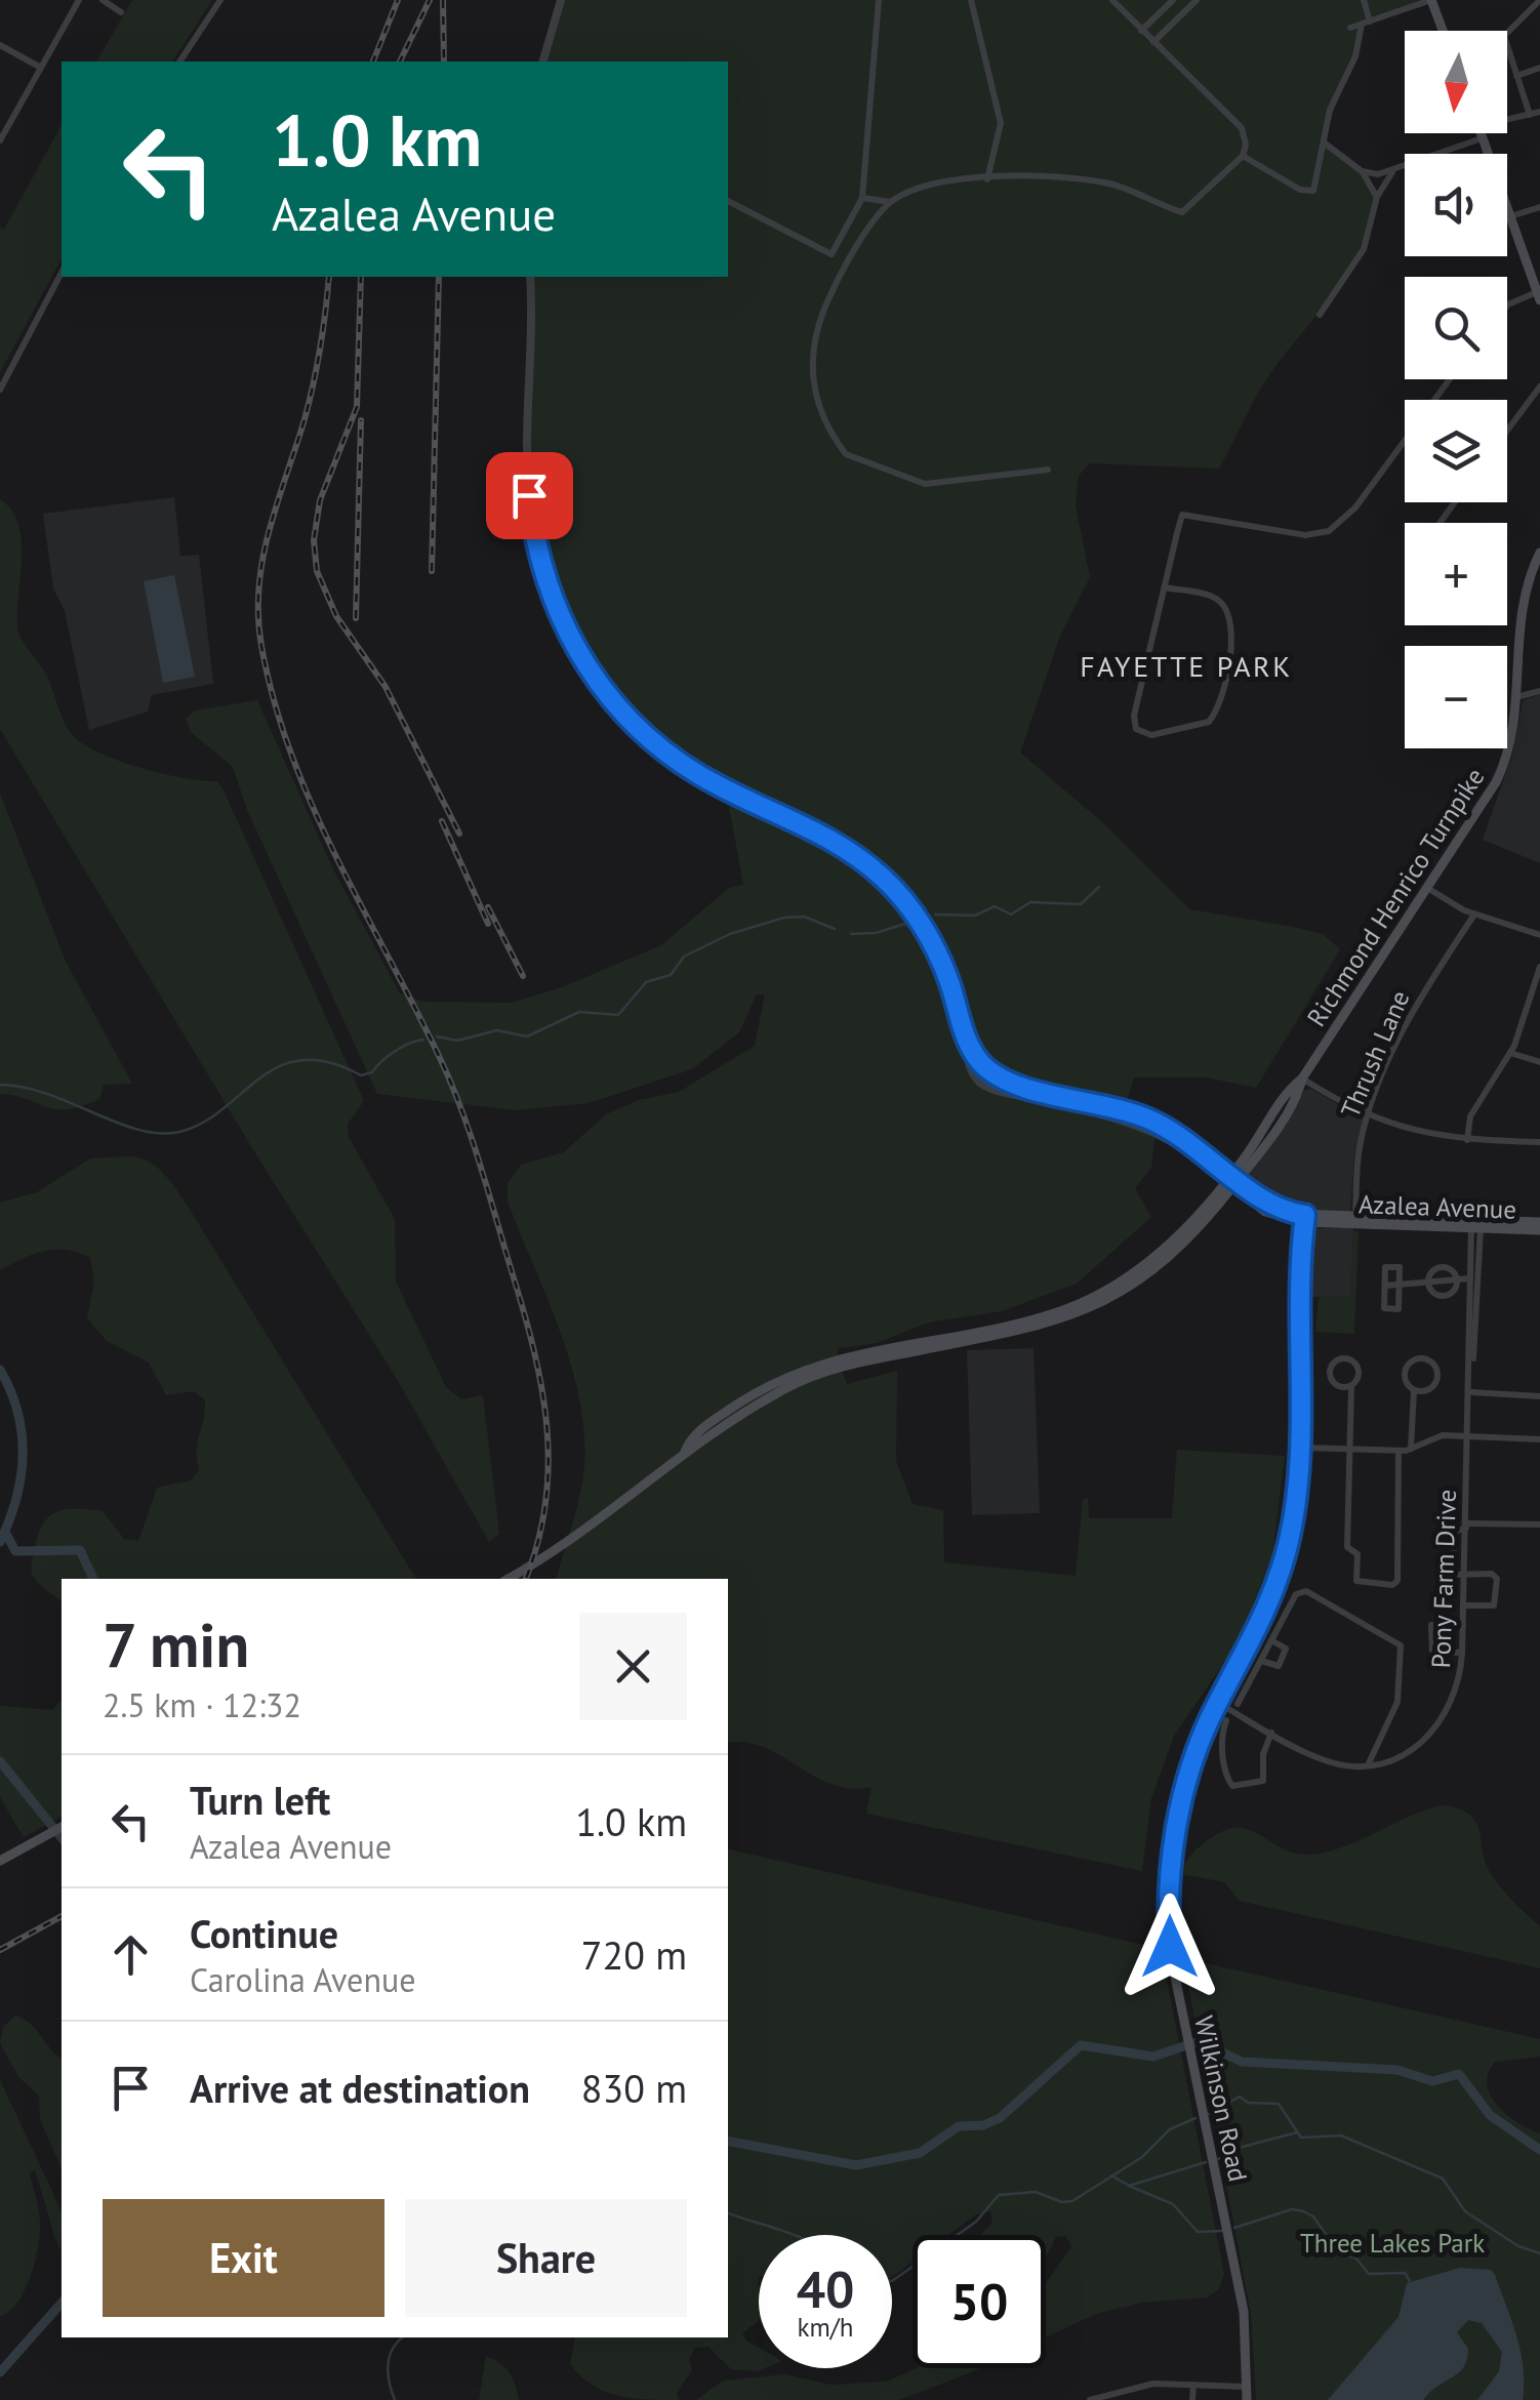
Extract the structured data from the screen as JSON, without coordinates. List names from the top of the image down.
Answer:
{
  "streets": {
    "main road": ["Richmond Henrico Turnpike", "Azalea Avenue", "Wilkinson Road"],
    "street": ["Thrush Lane", "Pony Farm Drive"]
  },
  "crossings": [
    ["Richmond Henrico Turnpike", "Azalea Avenue"],
    ["Thrush Lane", "Azalea Avenue"],
    ["Azalea Avenue", "Pony Farm Drive"],
    ["Azalea Avenue", "Wilkinson Road"]
  ],
  "districts": ["FAYETTE PARK"],
  "parks": ["Three Lakes Park"],
  "north": "bottom",
  "page": {
    "map_buttons": ["+", "−"],
    "turn": ["1.0 km", "Azalea Avenue"],
    "heading": ["7 min", "2.5 km · 12:32"],
    "list": [
      {
        "name": "Turn left",
        "note": "Azalea Avenue",
        "value": "1.0 km"
      },
      {
        "name": "Continue",
        "note": "Carolina Avenue",
        "value": "720 m"
      },
      {
        "name": "Arrive at destination",
        "value": "830 m"
      }
    ],
    "buttons": ["Exit", "Share"],
    "speed": "40 km/h",
    "limit": "50"
  }
}
